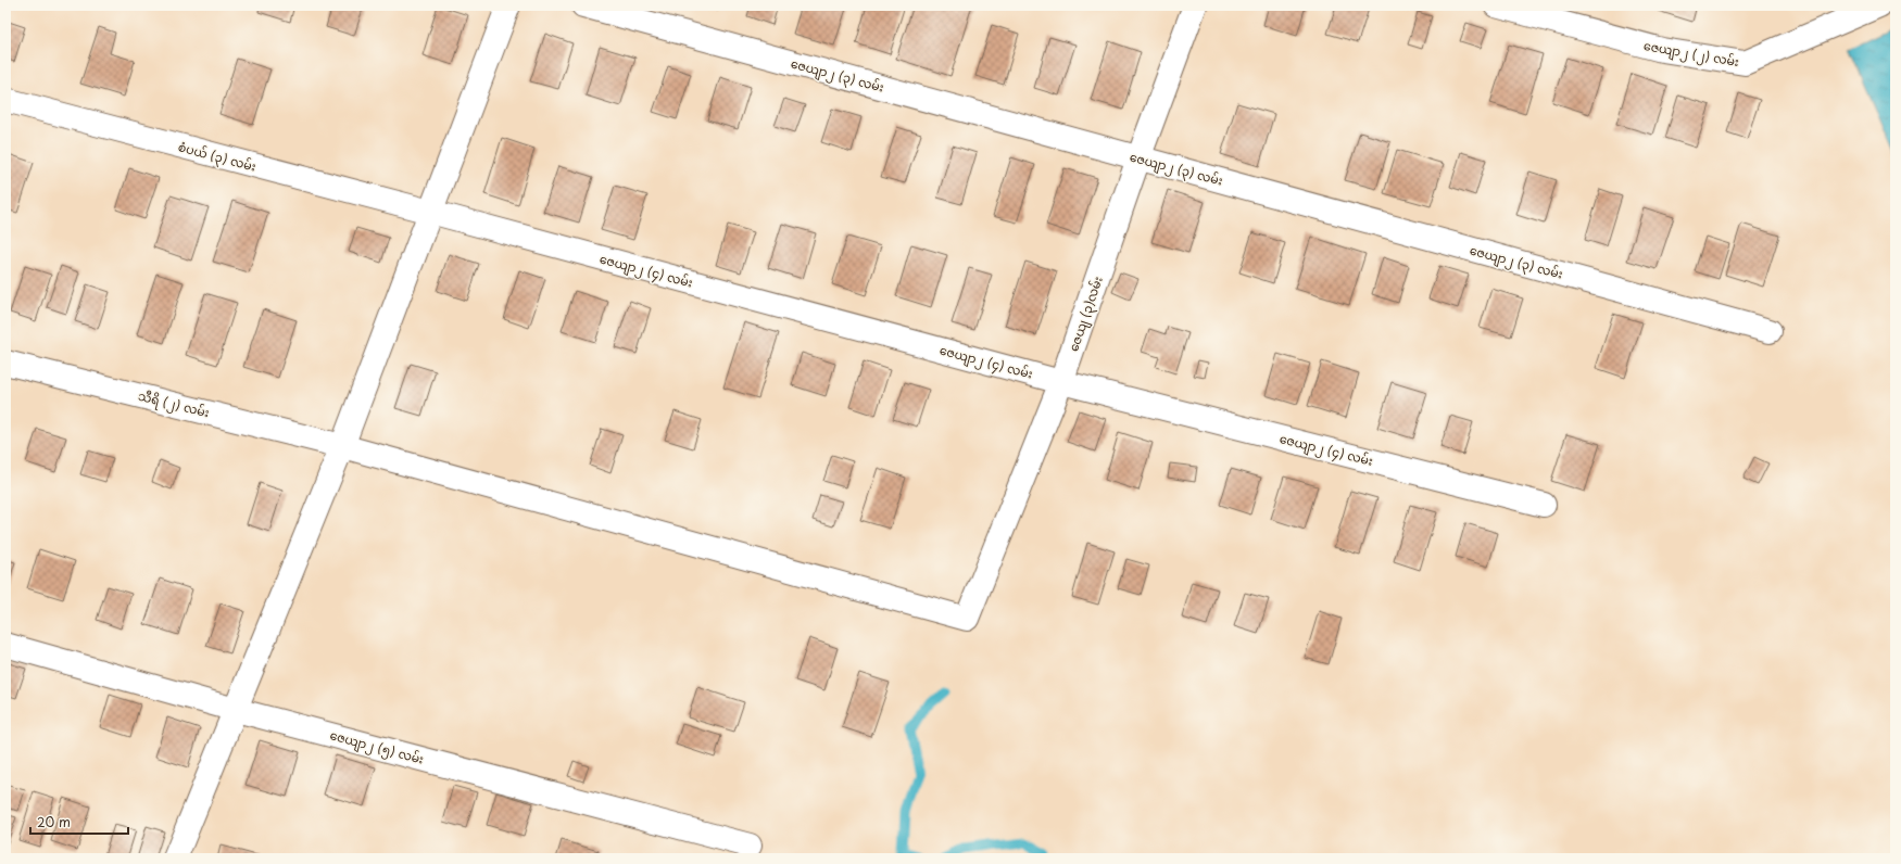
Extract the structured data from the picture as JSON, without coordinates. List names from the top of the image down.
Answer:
{
  "streets": {
    "street": [
      "ဇေယျာ၂ (၂) လမ်း",
      "ဇေယျာ၂ (၃) လမ်း",
      "စံပယ် (၃) လမ်း",
      "ဇေယျာ၂ (၄) လမ်း",
      "ဇေယျ (၃)လမ်း",
      "သီရိ (၂) လမ်း",
      "ဇေယျာ၂ (၅) လမ်း"
    ]
  },
  "crossings": [
    ["ဇေယျာ၂ (၃) လမ်း", "ဇေယျ (၃)လမ်း"],
    ["စံပယ် (၃) လမ်း", "ဇေယျာ၂ (၄) လမ်း"],
    ["ဇေယျာ၂ (၄) လမ်း", "ဇေယျ (၃)လမ်း"],
    ["ဇေယျ (၃)လမ်း", "သီရိ (၂) လမ်း"]
  ],
  "scale_bar": "20 m"
}
